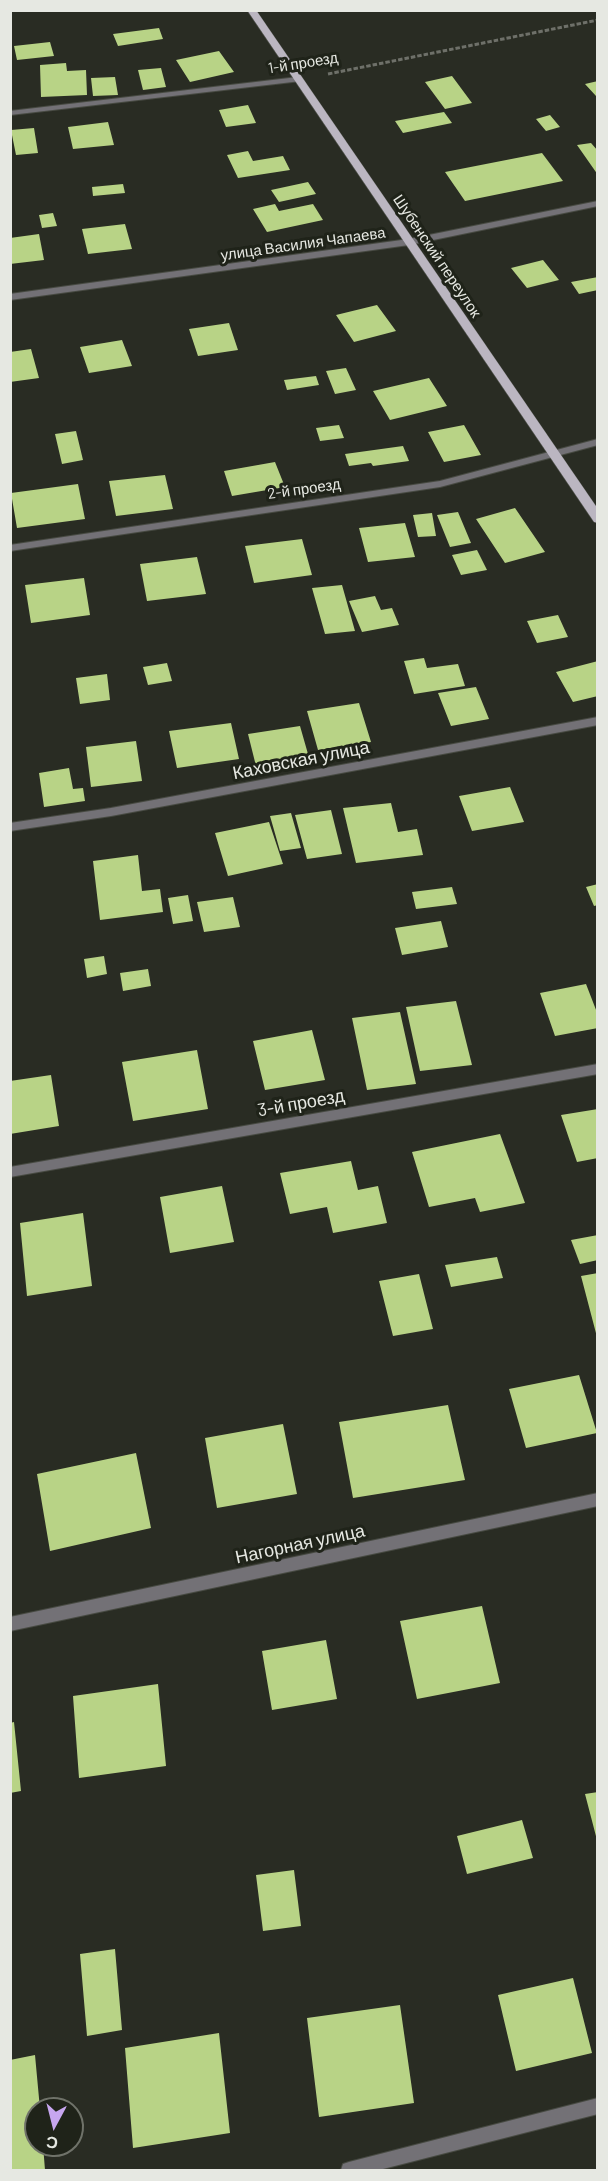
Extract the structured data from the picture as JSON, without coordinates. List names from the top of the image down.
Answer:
{
  "streets": {
    "main road": ["Шубенский переулок"],
    "street": [
      "1-й проезд",
      "улица Василия Чапаева",
      "2-й проезд",
      "Каховская улица",
      "3-й проезд",
      "Нагорная улица"
    ]
  },
  "crossings": [
    ["1-й проезд", "Шубенский переулок"],
    ["улица Василия Чапаева", "Шубенский переулок"],
    ["Шубенский переулок", "2-й проезд"]
  ],
  "north": "bottom"
}
